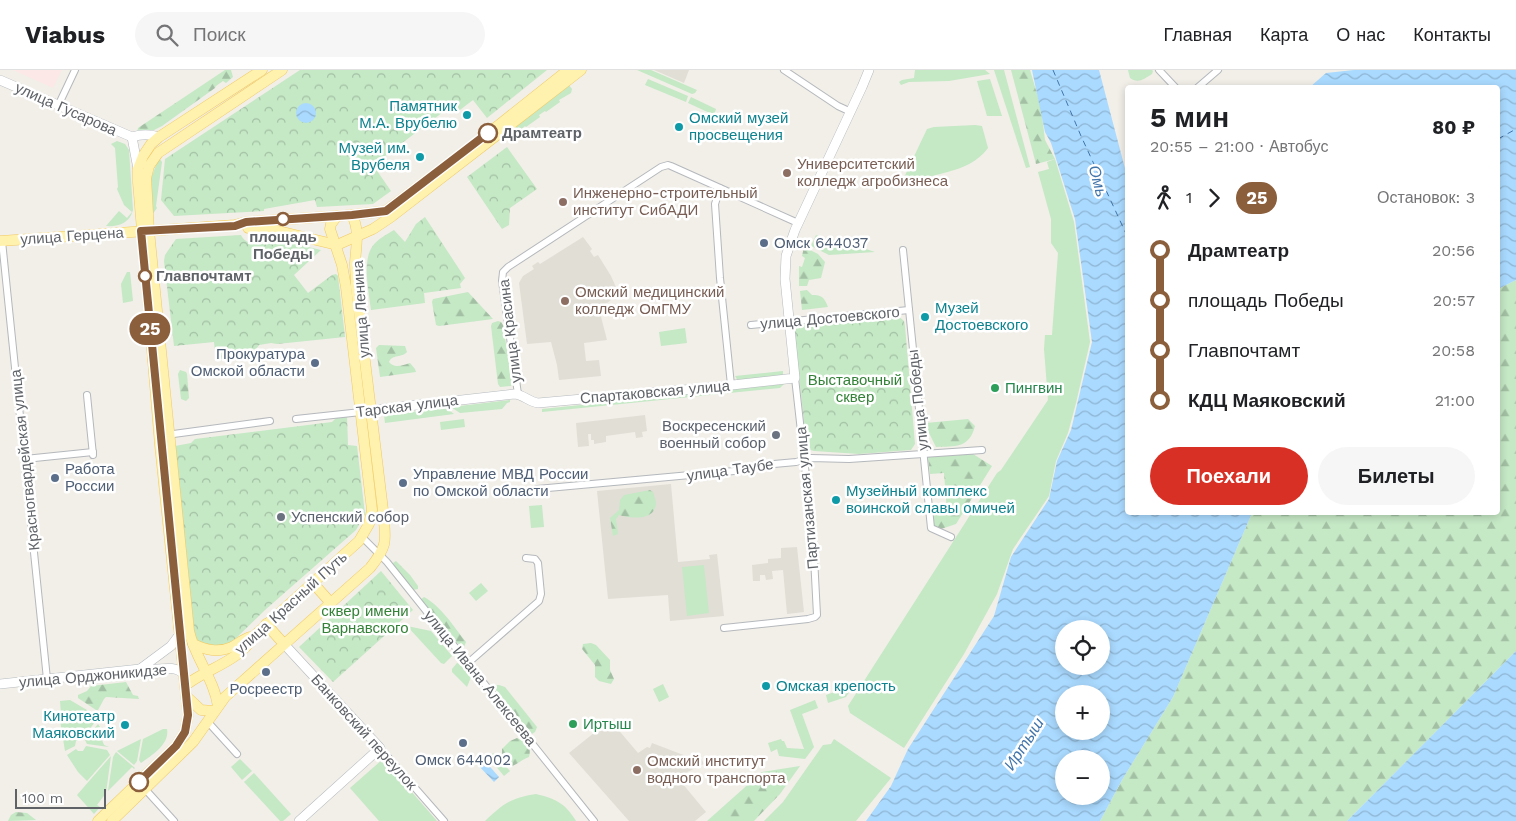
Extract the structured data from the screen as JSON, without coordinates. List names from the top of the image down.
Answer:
{
  "streets": {
    "main road": ["улица Герцена", "улица Ленина", "улица Красный Путь"],
    "street": [
      "улица Гусарова",
      "улица Достоевского",
      "улица Красина",
      "Спартаковская улица",
      "улица Победы",
      "Тарская улица",
      "Красногвардейская улица",
      "улица Таубе",
      "Партизанская улица",
      "улица Орджоникидзе",
      "улица Ивана Алексеева",
      "Банковский переулок"
    ]
  },
  "crossings": [
    ["улица Герцена", "Красногвардейская улица"],
    ["улица Ленина", "Тарская улица"],
    ["улица Ленина", "улица Красный Путь"],
    ["улица Ленина", "улица Ивана Алексеева"],
    ["улица Достоевского", "улица Победы"],
    ["улица Достоевского", "Партизанская улица"],
    ["улица Красина", "Спартаковская улица"],
    ["улица Красина", "Тарская улица"],
    ["Спартаковская улица", "Тарская улица"],
    ["Спартаковская улица", "Партизанская улица"],
    ["улица Победы", "улица Таубе"],
    ["Красногвардейская улица", "улица Орджоникидзе"],
    ["улица Таубе", "Партизанская улица"],
    ["улица Красный Путь", "улица Орджоникидзе"],
    ["улица Красный Путь", "улица Ивана Алексеева"],
    ["улица Красный Путь", "Банковский переулок"]
  ],
  "water": ["Омь", "Иртыш"],
  "parks": ["Выставочный сквер", "сквер имени Варнавского"],
  "places": [
    "Памятник М.А. Врубелю",
    "Омский музей просвещения",
    "Драмтеатр",
    "Музей им. Врубеля",
    "Университетский колледж агробизнеса",
    "Инженерно-строительный институт СибАДИ",
    "площадь Победы",
    "Омск 644037",
    "Главпочтамт",
    "Омский медицинский колледж ОмГМУ",
    "Музей Достоевского",
    "Прокуратура Омской области",
    "Пингвин",
    "Воскресенский военный собор",
    "Работа России",
    "Управление МВД России по Омской области",
    "Музейный комплекс воинской славы омичей",
    "Успенский собор",
    "Росреестр",
    "Омская крепость",
    "Иртыш",
    "Кинотеатр Маяковский",
    "Омск 644002",
    "Омский институт водного транспорта"
  ],
  "lines": ["bus line 25"],
  "scale_bar": "100 m",
  "page": {
    "header": "Viabus",
    "search": "Поиск",
    "nav": [
      "Главная",
      "Карта",
      "О нас",
      "Контакты"
    ],
    "on_map": "25",
    "heading": ["5 мин", "20:55 – 21:00 · Автобус", "80 ₽"],
    "legs": ["1", "25", "Остановок: 3"],
    "list": [
      {
        "name": "Драмтеатр",
        "value": "20:56"
      },
      {
        "name": "площадь Победы",
        "value": "20:57"
      },
      {
        "name": "Главпочтамт",
        "value": "20:58"
      },
      {
        "name": "КДЦ Маяковский",
        "value": "21:00"
      }
    ],
    "buttons": ["Поехали", "Билеты"],
    "map_buttons": ["+", "−"],
    "scale": "100 m"
  }
}
